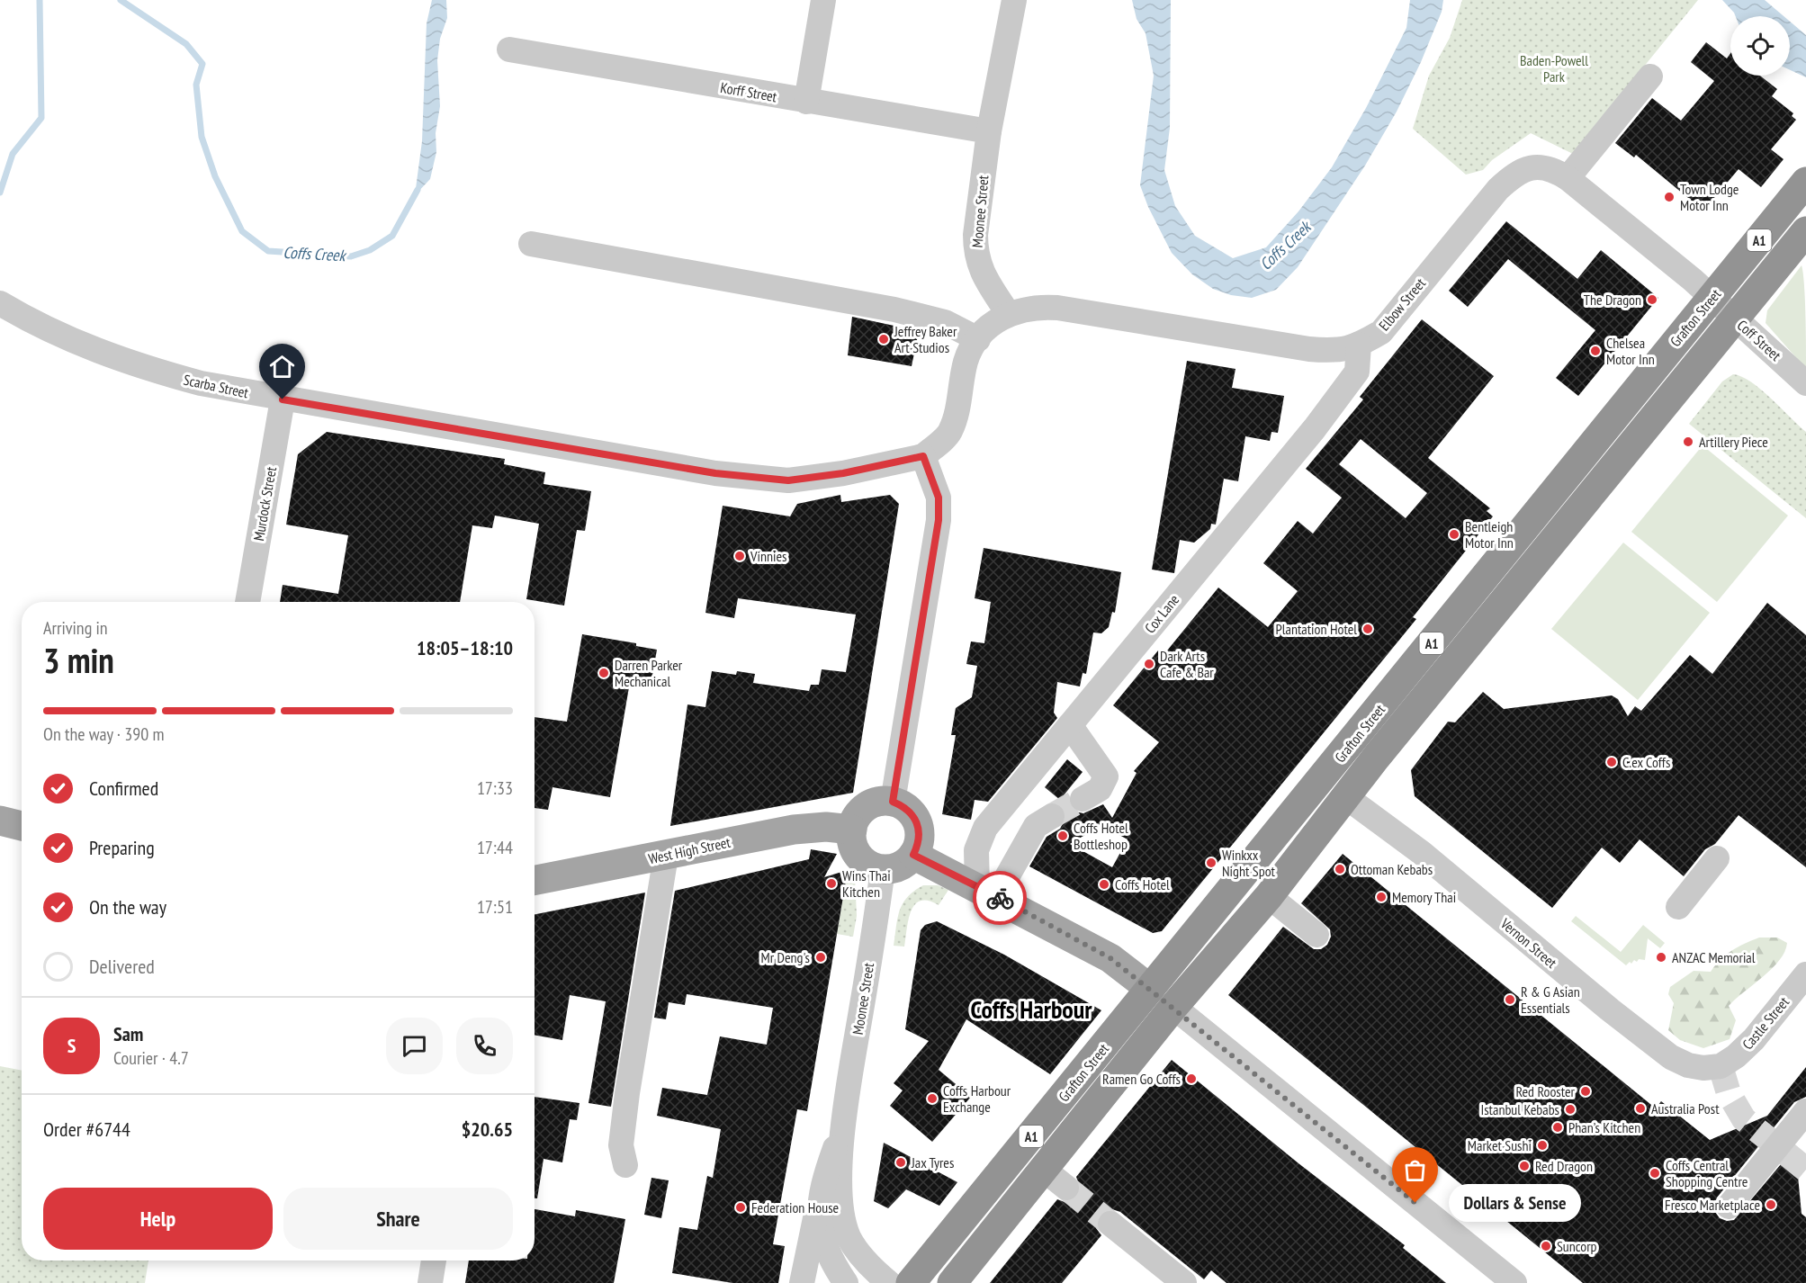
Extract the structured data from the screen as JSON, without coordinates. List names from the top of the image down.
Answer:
{
  "streets": {
    "highway": ["A1", "Grafton Street"],
    "main road": ["West High Street"],
    "street": [
      "Korff Street",
      "Moonee Street",
      "Elbow Street",
      "Coff Street",
      "Scarba Street",
      "Murdock Street",
      "Cox Lane",
      "Vernon Street",
      "Castle Street"
    ]
  },
  "crossings": [
    ["Korff Street", "Moonee Street"],
    ["Moonee Street", "Elbow Street"],
    ["Moonee Street", "West High Street"],
    ["Elbow Street", "Grafton Street"],
    ["Elbow Street", "Coff Street"],
    ["Elbow Street", "Cox Lane"],
    ["Grafton Street", "Coff Street"],
    ["Grafton Street", "Vernon Street"],
    ["Scarba Street", "Murdock Street"],
    ["Vernon Street", "Castle Street"]
  ],
  "districts": ["Coffs Harbour"],
  "water": ["Coffs Creek"],
  "parks": ["Baden-Powell Park"],
  "places": [
    "Town Lodge Motor Inn",
    "The Dragon",
    "Jeffrey Baker Art Studios",
    "Chelsea Motor Inn",
    "Artillery Piece",
    "Bentleigh Motor Inn",
    "Vinnies",
    "Plantation Hotel",
    "Dark Arts Cafe & Bar",
    "Darren Parker Mechanical",
    "C.ex Coffs",
    "Coffs Hotel Bottleshop",
    "Winkxx Night Spot",
    "Ottoman Kebabs",
    "Wins Thai Kitchen",
    "Coffs Hotel",
    "Memory Thai",
    "Mr Deng's",
    "ANZAC Memorial",
    "R & G Asian Essentials",
    "Ramen Go Coffs",
    "Red Rooster",
    "Coffs Harbour Exchange",
    "Australia Post",
    "Istanbul Kebabs",
    "Phan’s Kitchen",
    "Market Sushi",
    "Jax Tyres",
    "Red Dragon",
    "Coffs Central Shopping Centre",
    "Dollars & Sense",
    "Fresco Marketplace",
    "Federation House",
    "Suncorp"
  ],
  "page": {
    "heading": ["3 min", "Arriving in", "18:05–18:10"],
    "panel": [
      "Sam",
      "Courier · 4.7",
      "Order #6744",
      "$20.65"
    ],
    "bar": "On the way · 390 m",
    "list": [
      ["Confirmed", "17:33"],
      ["Preparing", "17:44"],
      ["On the way", "17:51"],
      "Delivered"
    ],
    "round": "S",
    "buttons": ["Help", "Share"],
    "bubble": "Dollars & Sense"
  }
}
